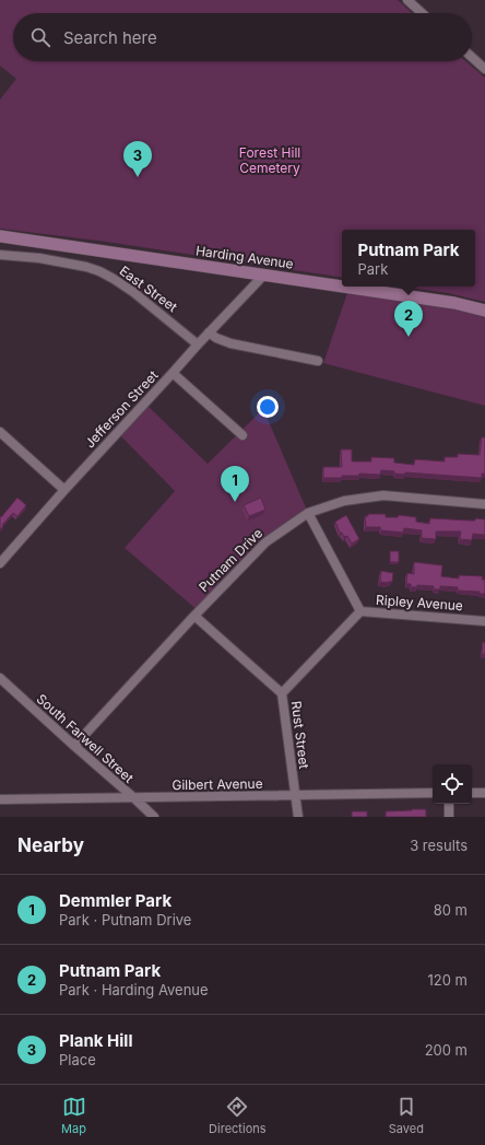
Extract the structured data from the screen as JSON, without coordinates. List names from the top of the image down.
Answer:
{
  "streets": {
    "main road": ["Harding Avenue"],
    "street": [
      "East Street",
      "Jefferson Street",
      "Putnam Drive",
      "Ripley Avenue",
      "Rust Street",
      "South Farwell Street",
      "Gilbert Avenue"
    ]
  },
  "crossings": [
    ["Harding Avenue", "Jefferson Street"],
    ["East Street", "Jefferson Street"],
    ["Putnam Drive", "Rust Street"],
    ["Putnam Drive", "South Farwell Street"],
    ["Ripley Avenue", "Rust Street"],
    ["Rust Street", "Gilbert Avenue"],
    ["South Farwell Street", "Gilbert Avenue"]
  ],
  "parks": ["Forest Hill Cemetery"],
  "page": {
    "search": "Search here",
    "pins": ["3", "2", "1"],
    "popup": ["Putnam Park", "Park"],
    "heading": ["Nearby", "3 results"],
    "list": [
      {
        "mark": "1",
        "name": "Demmler Park",
        "note": "Park · Putnam Drive",
        "value": "80 m"
      },
      {
        "mark": "2",
        "name": "Putnam Park",
        "note": "Park · Harding Avenue",
        "value": "120 m"
      },
      {
        "mark": "3",
        "name": "Plank Hill",
        "note": "Place",
        "value": "200 m"
      }
    ],
    "nav": ["Map", "Directions", "Saved"]
  }
}
